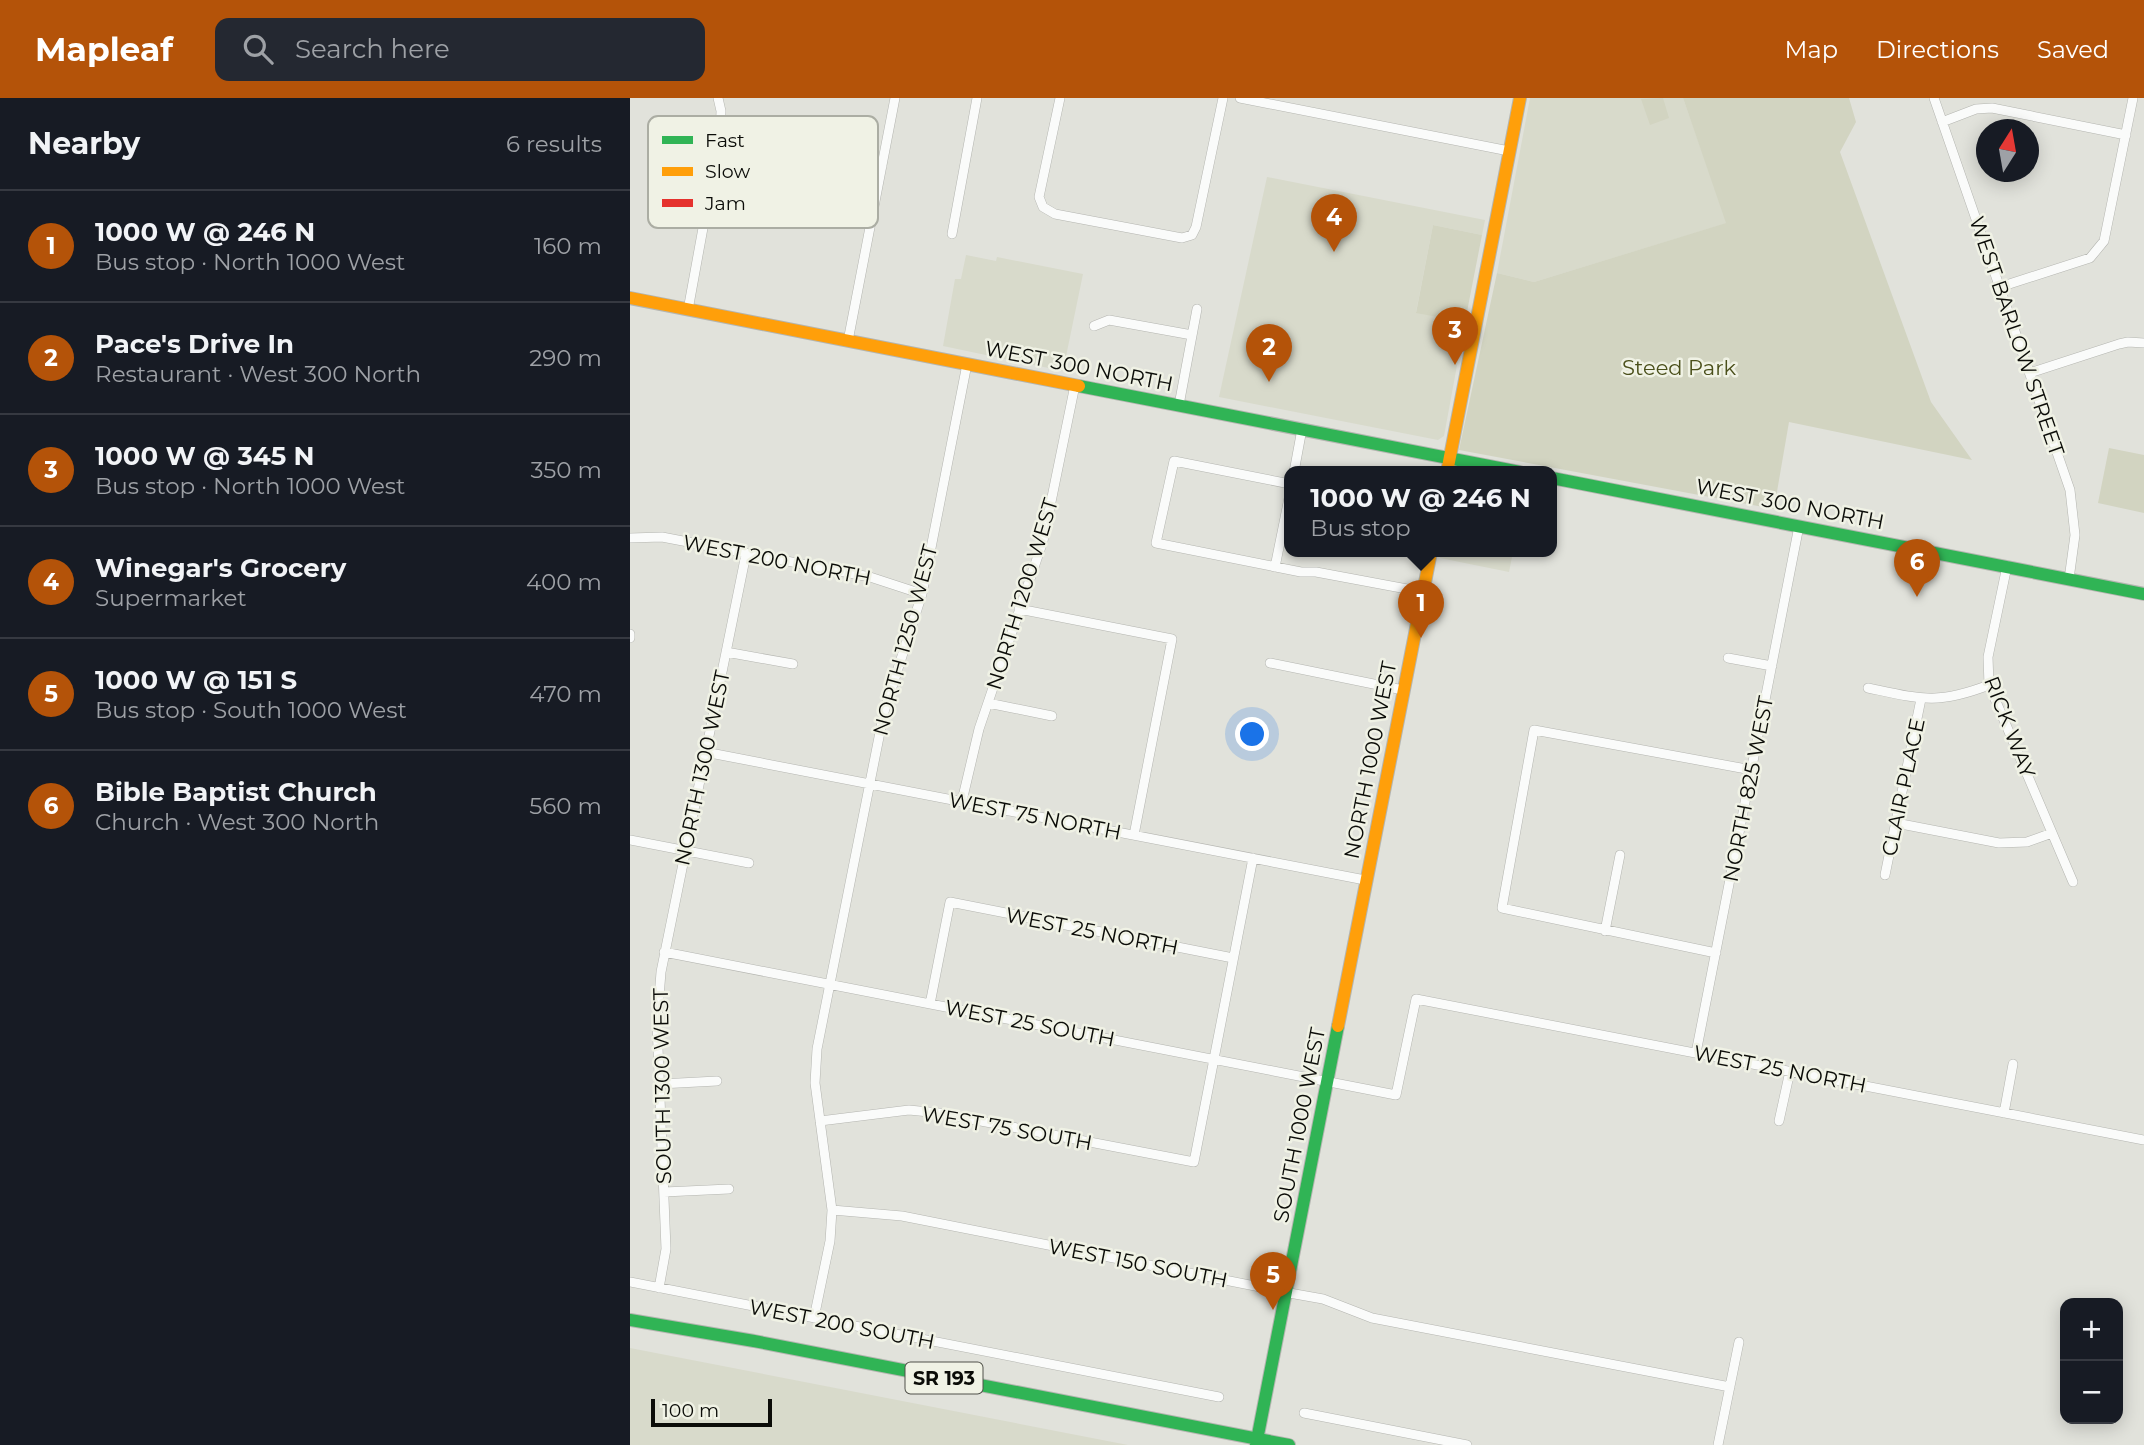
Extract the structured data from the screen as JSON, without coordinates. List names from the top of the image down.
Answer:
{
  "streets": {
    "main road": [
      "WEST 300 NORTH",
      "NORTH 1000 WEST",
      "SOUTH 1000 WEST",
      "SR 193"
    ],
    "street": [
      "WEST BARLOW STREET",
      "WEST 200 NORTH",
      "NORTH 1200 WEST",
      "NORTH 1250 WEST",
      "RICK WAY",
      "NORTH 1300 WEST",
      "CLAIR PLACE",
      "NORTH 825 WEST",
      "WEST 75 NORTH",
      "WEST 25 NORTH",
      "WEST 25 SOUTH",
      "SOUTH 1300 WEST",
      "WEST 75 SOUTH",
      "WEST 150 SOUTH",
      "WEST 200 SOUTH"
    ]
  },
  "crossings": [
    ["WEST BARLOW STREET", "WEST 300 NORTH"],
    ["WEST 300 NORTH", "NORTH 1200 WEST"],
    ["WEST 300 NORTH", "NORTH 1250 WEST"],
    ["WEST 300 NORTH", "RICK WAY"],
    ["WEST 300 NORTH", "NORTH 825 WEST"],
    ["WEST 200 NORTH", "NORTH 1250 WEST"],
    ["WEST 200 NORTH", "NORTH 1300 WEST"],
    ["NORTH 1200 WEST", "WEST 75 NORTH"],
    ["NORTH 1250 WEST", "WEST 75 NORTH"],
    ["NORTH 1250 WEST", "WEST 25 SOUTH"],
    ["NORTH 1250 WEST", "WEST 75 SOUTH"],
    ["NORTH 1250 WEST", "WEST 150 SOUTH"],
    ["NORTH 1250 WEST", "WEST 200 SOUTH"],
    ["NORTH 1000 WEST", "WEST 75 NORTH"],
    ["NORTH 1000 WEST", "SOUTH 1000 WEST"],
    ["NORTH 1300 WEST", "WEST 75 NORTH"],
    ["NORTH 1300 WEST", "SOUTH 1300 WEST"],
    ["NORTH 825 WEST", "WEST 25 NORTH"],
    ["WEST 25 NORTH", "WEST 25 SOUTH"],
    ["WEST 25 SOUTH", "SOUTH 1300 WEST"],
    ["WEST 25 SOUTH", "SOUTH 1000 WEST"],
    ["WEST 25 SOUTH", "WEST 75 SOUTH"],
    ["SOUTH 1300 WEST", "WEST 200 SOUTH"],
    ["SOUTH 1000 WEST", "WEST 150 SOUTH"],
    ["SOUTH 1000 WEST", "SR 193"]
  ],
  "parks": ["Steed Park"],
  "legend": ["Fast", "Slow", "Jam"],
  "scale_bar": "100 m",
  "north": "top",
  "page": {
    "header": "Mapleaf",
    "search": "Search here",
    "nav": ["Map", "Directions", "Saved"],
    "heading": ["Nearby", "6 results"],
    "list": [
      {
        "mark": "1",
        "name": "1000 W @ 246 N",
        "note": "Bus stop · North 1000 West",
        "value": "160 m"
      },
      {
        "mark": "2",
        "name": "Pace's Drive In",
        "note": "Restaurant · West 300 North",
        "value": "290 m"
      },
      {
        "mark": "3",
        "name": "1000 W @ 345 N",
        "note": "Bus stop · North 1000 West",
        "value": "350 m"
      },
      {
        "mark": "4",
        "name": "Winegar's Grocery",
        "note": "Supermarket",
        "value": "400 m"
      },
      {
        "mark": "5",
        "name": "1000 W @ 151 S",
        "note": "Bus stop · South 1000 West",
        "value": "470 m"
      },
      {
        "mark": "6",
        "name": "Bible Baptist Church",
        "note": "Church · West 300 North",
        "value": "560 m"
      }
    ],
    "pins": [
      "4",
      "3",
      "2",
      "6",
      "1",
      "5"
    ],
    "popup": ["1000 W @ 246 N", "Bus stop"],
    "map_buttons": ["+", "−"],
    "scale": "100 m"
  }
}
